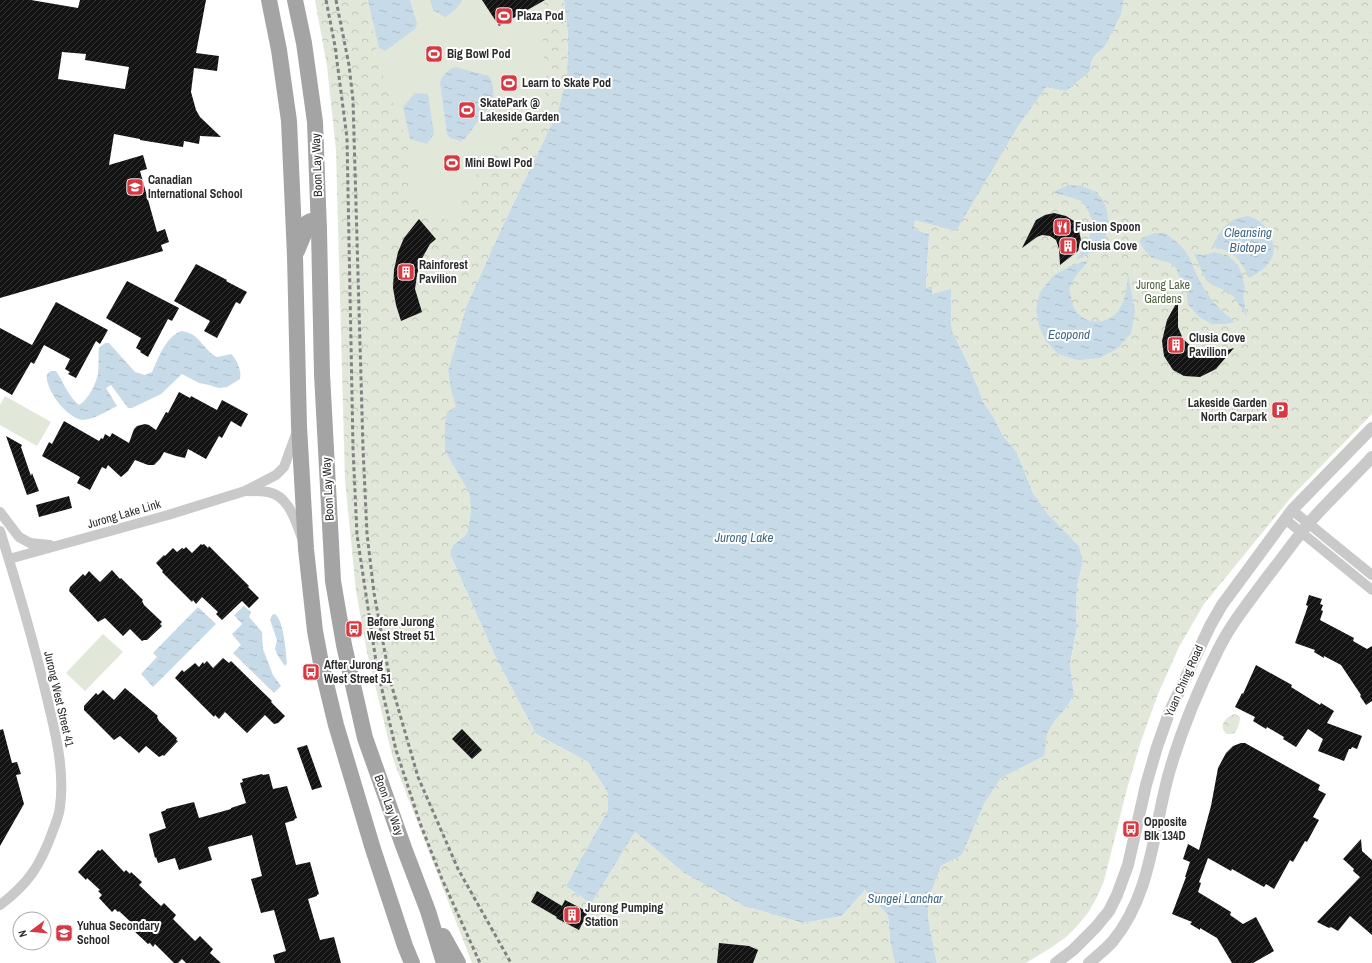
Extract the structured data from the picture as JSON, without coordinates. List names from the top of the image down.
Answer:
{
  "streets": {
    "main road": ["Boon Lay Way"],
    "street": ["Jurong Lake Link", "Yuan Ching Road", "Jurong West Street 41"]
  },
  "crossings": [
    ["Boon Lay Way", "Jurong Lake Link"],
    ["Jurong Lake Link", "Jurong West Street 41"]
  ],
  "water": [
    "Cleansing Biotope",
    "Ecopond",
    "Jurong Lake",
    "Sungei Lanchar"
  ],
  "parks": ["Jurong Lake Gardens"],
  "places": {
    "sports": [
      "Plaza Pod",
      "Big Bowl Pod",
      "Learn to Skate Pod",
      "SkatePark @ Lakeside Garden",
      "Mini Bowl Pod"
    ],
    "school or university": ["Canadian International School", "Yuhua Secondary School"],
    "restaurant": ["Fusion Spoon"],
    "building": [
      "Clusia Cove",
      "Rainforest Pavilion",
      "Clusia Cove Pavilion",
      "Jurong Pumping Station"
    ],
    "parking": ["Lakeside Garden North Carpark"],
    "bus stop": ["Before Jurong West Street 51", "After Jurong West Street 51", "Opposite Blk 134D"]
  },
  "north": "left"
}
